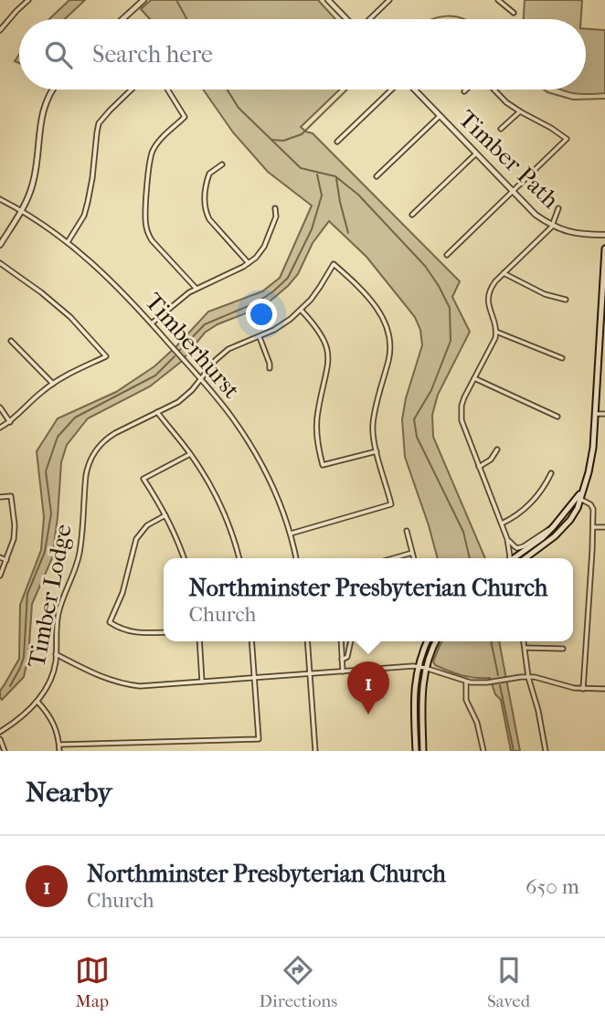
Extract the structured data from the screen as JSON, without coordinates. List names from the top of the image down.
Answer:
{
  "streets": {
    "street": ["Timber Path", "Timberhurst", "Timber Lodge"]
  },
  "crossings": [
    ["Timberhurst", "Timber Lodge"]
  ],
  "page": {
    "search": "Search here",
    "popup": ["Northminster Presbyterian Church", "Church"],
    "pins": "1",
    "heading": "Nearby",
    "list": [
      {
        "mark": "1",
        "name": "Northminster Presbyterian Church",
        "note": "Church",
        "value": "650 m"
      }
    ],
    "nav": ["Map", "Directions", "Saved"]
  }
}
